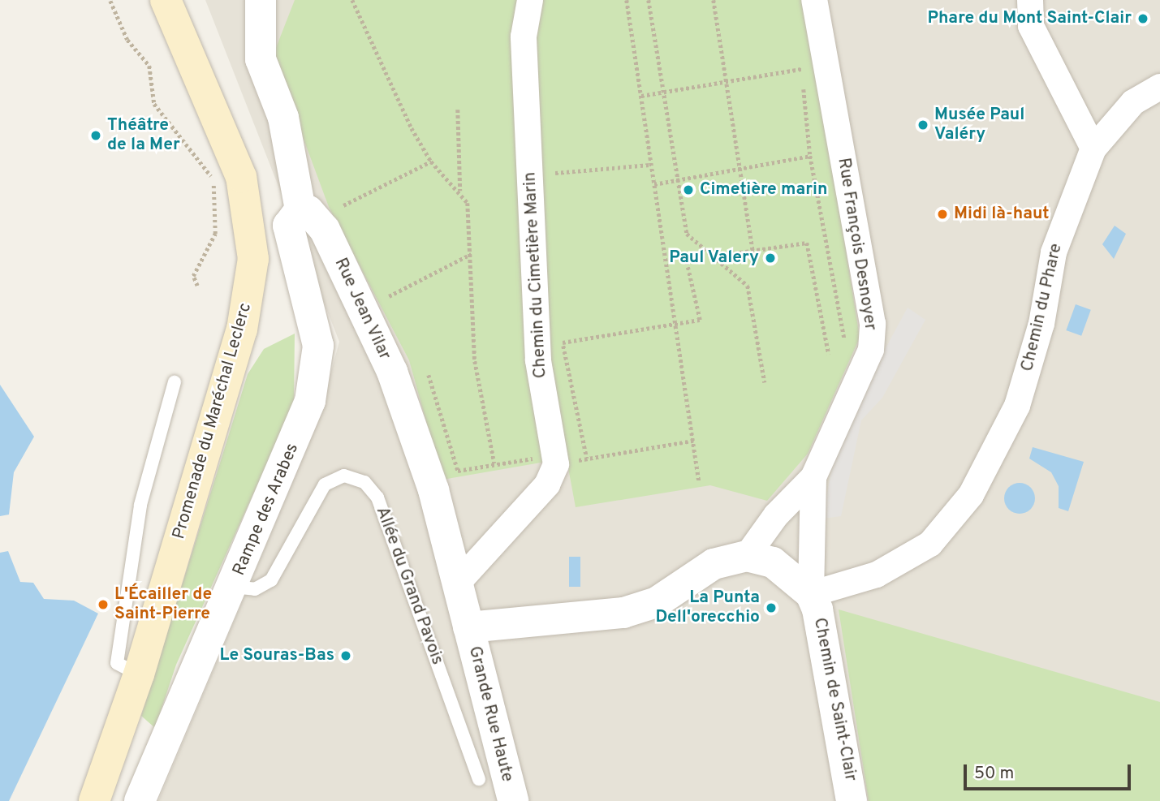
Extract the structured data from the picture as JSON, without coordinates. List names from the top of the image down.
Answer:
{
  "streets": {
    "main road": ["Promenade du Maréchal Leclerc"],
    "street": [
      "Rue François Desnoyer",
      "Chemin du Cimetière Marin",
      "Chemin du Phare",
      "Rue Jean Vilar",
      "Rampe des Arabes",
      "Chemin de Saint-Clair",
      "Grande Rue Haute"
    ],
    "lane": ["Allée du Grand Pavois"]
  },
  "crossings": [
    ["Rue François Desnoyer", "Chemin de Saint-Clair"],
    ["Chemin du Cimetière Marin", "Rue Jean Vilar"],
    ["Chemin du Phare", "Chemin de Saint-Clair"],
    ["Rue Jean Vilar", "Rampe des Arabes"],
    ["Rue Jean Vilar", "Chemin de Saint-Clair"],
    ["Rue Jean Vilar", "Grande Rue Haute"],
    ["Rampe des Arabes", "Allée du Grand Pavois"],
    ["Chemin de Saint-Clair", "Grande Rue Haute"]
  ],
  "places": [
    "Phare du Mont Saint-Clair",
    "Musée Paul Valéry",
    "Théâtre de la Mer",
    "Cimetière marin",
    "Midi là-haut",
    "Paul Valery",
    "L'Écailler de Saint-Pierre",
    "La Punta Dell'orecchio",
    "Le Souras-Bas"
  ],
  "scale_bar": "50 m"
}
